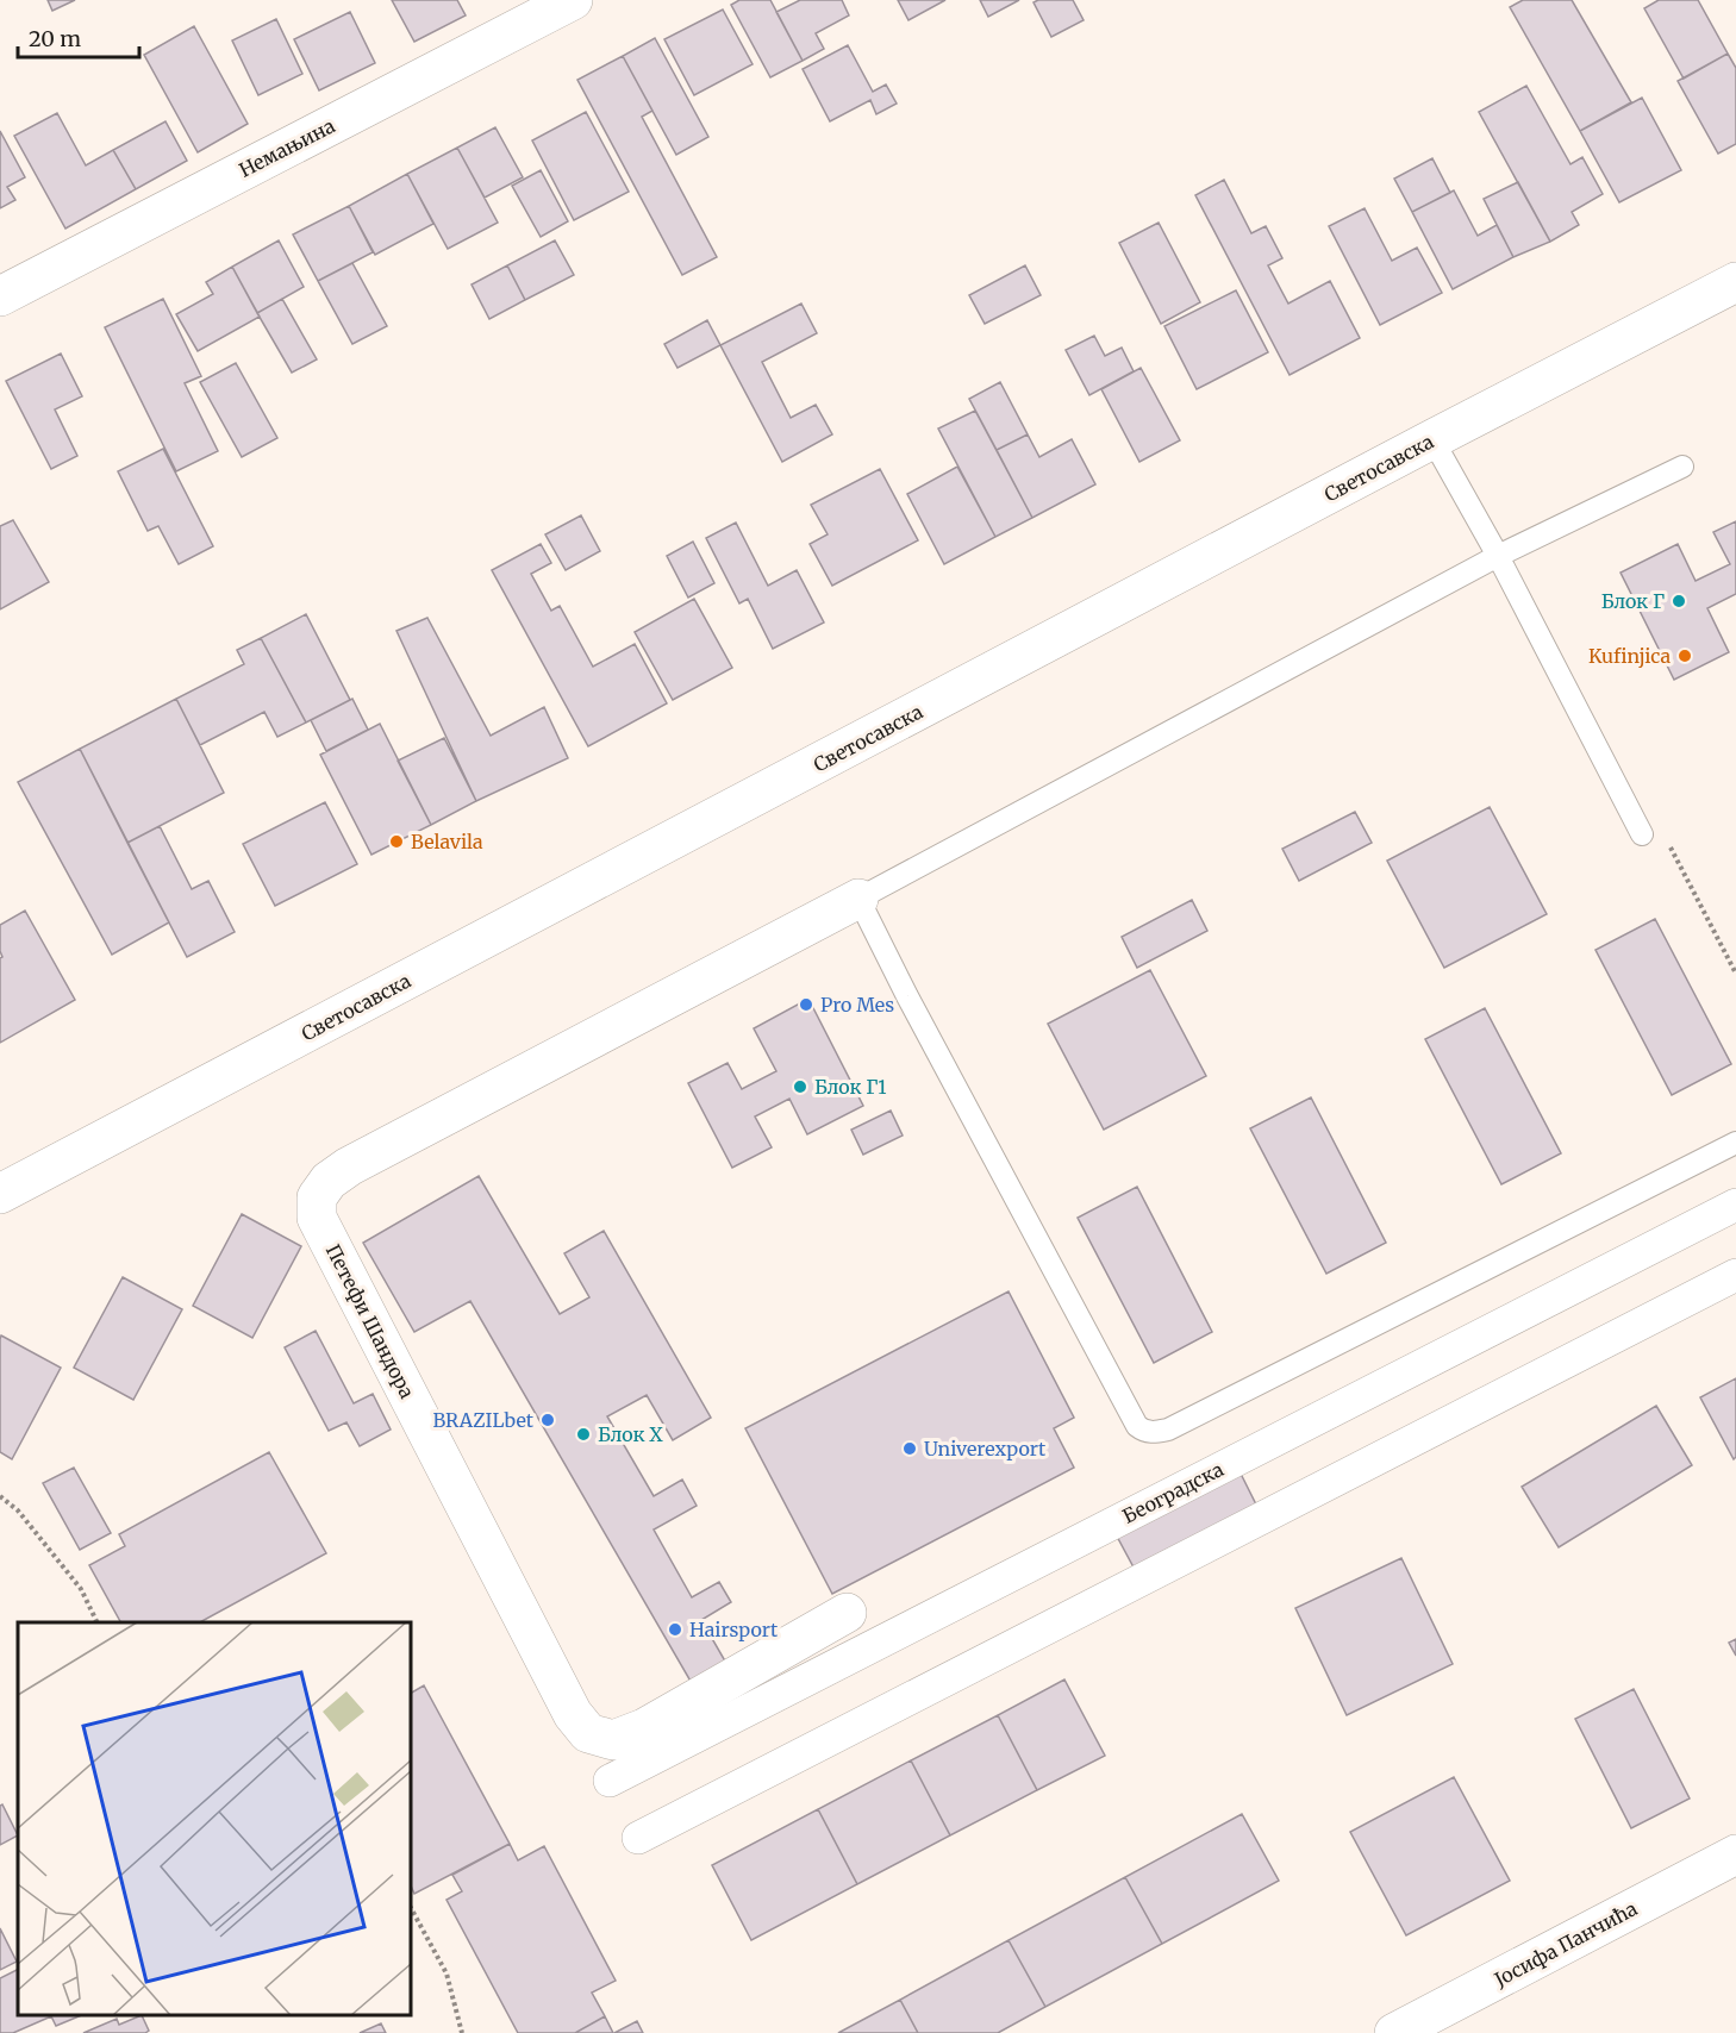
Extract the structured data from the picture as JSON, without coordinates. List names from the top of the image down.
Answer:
{
  "streets": {
    "street": [
      "Немањина",
      "Светосавска",
      "Петефи Шандора",
      "Београдска",
      "Јосифа Панчића"
    ]
  },
  "places": [
    "Блок Г",
    "Kufinjica",
    "Belavila",
    "Pro Mes",
    "Блок Г1",
    "BRAZILbet",
    "Блок Х",
    "Univerexport",
    "Hairsport"
  ],
  "scale_bar": "20 m"
}
